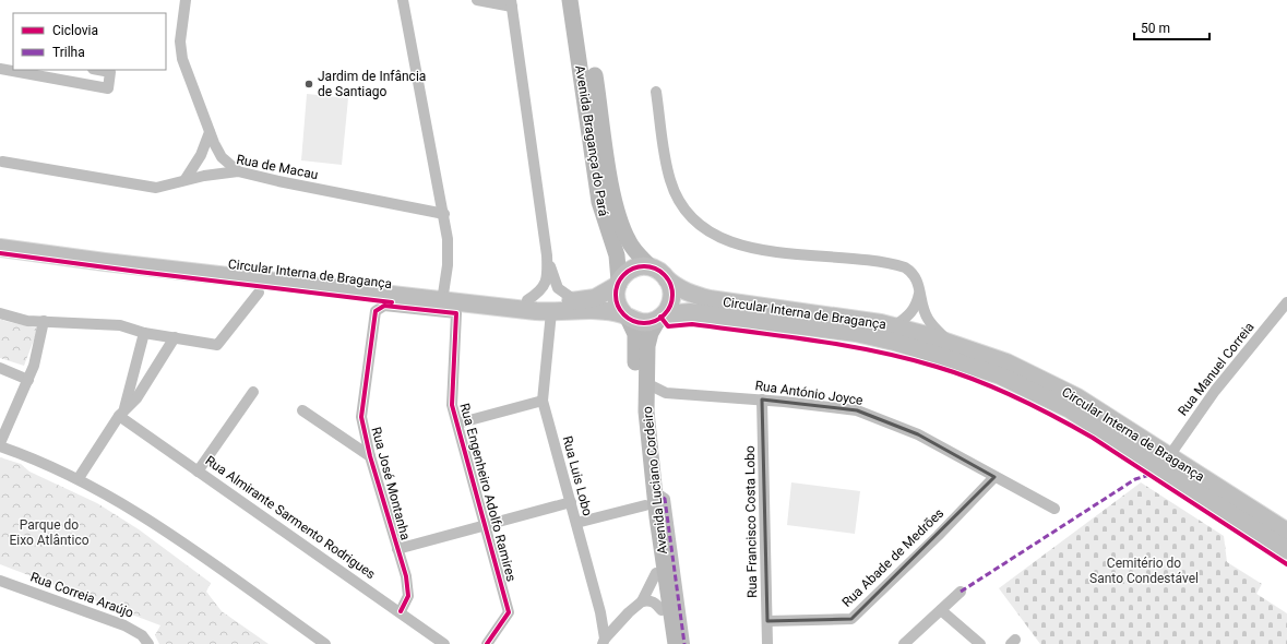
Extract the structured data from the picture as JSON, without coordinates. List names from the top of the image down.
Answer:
{
  "streets": {
    "main road": ["Avenida Bragança do Pará", "Circular Interna de Bragança", "Avenida Luciano Cordeiro"],
    "street": [
      "Rua de Macau",
      "Rua Manuel Correia",
      "Rua António Joyce",
      "Rua Luis Lobo",
      "Rua José Montanha",
      "Rua Engenheiro Adolfo Ramires",
      "Rua Almirante Sarmento Rodrigues",
      "Rua Francisco Costa Lobo",
      "Rua Abade de Medrões",
      "Rua Correia Araújo"
    ]
  },
  "crossings": [
    ["Avenida Bragança do Pará", "Circular Interna de Bragança"],
    ["Avenida Bragança do Pará", "Avenida Luciano Cordeiro"],
    ["Circular Interna de Bragança", "Rua Manuel Correia"],
    ["Circular Interna de Bragança", "Rua Luis Lobo"],
    ["Circular Interna de Bragança", "Avenida Luciano Cordeiro"],
    ["Rua António Joyce", "Avenida Luciano Cordeiro"],
    ["Rua António Joyce", "Rua Francisco Costa Lobo"],
    ["Rua António Joyce", "Rua Abade de Medrões"],
    ["Rua José Montanha", "Rua Engenheiro Adolfo Ramires"],
    ["Rua José Montanha", "Rua Almirante Sarmento Rodrigues"],
    ["Rua Francisco Costa Lobo", "Rua Abade de Medrões"]
  ],
  "parks": ["Parque do Eixo Atlântico", "Cemitério do Santo Condestável"],
  "places": ["Jardim de Infância de Santiago"],
  "legend": ["Ciclovia", "Trilha"],
  "scale_bar": "50 m"
}
